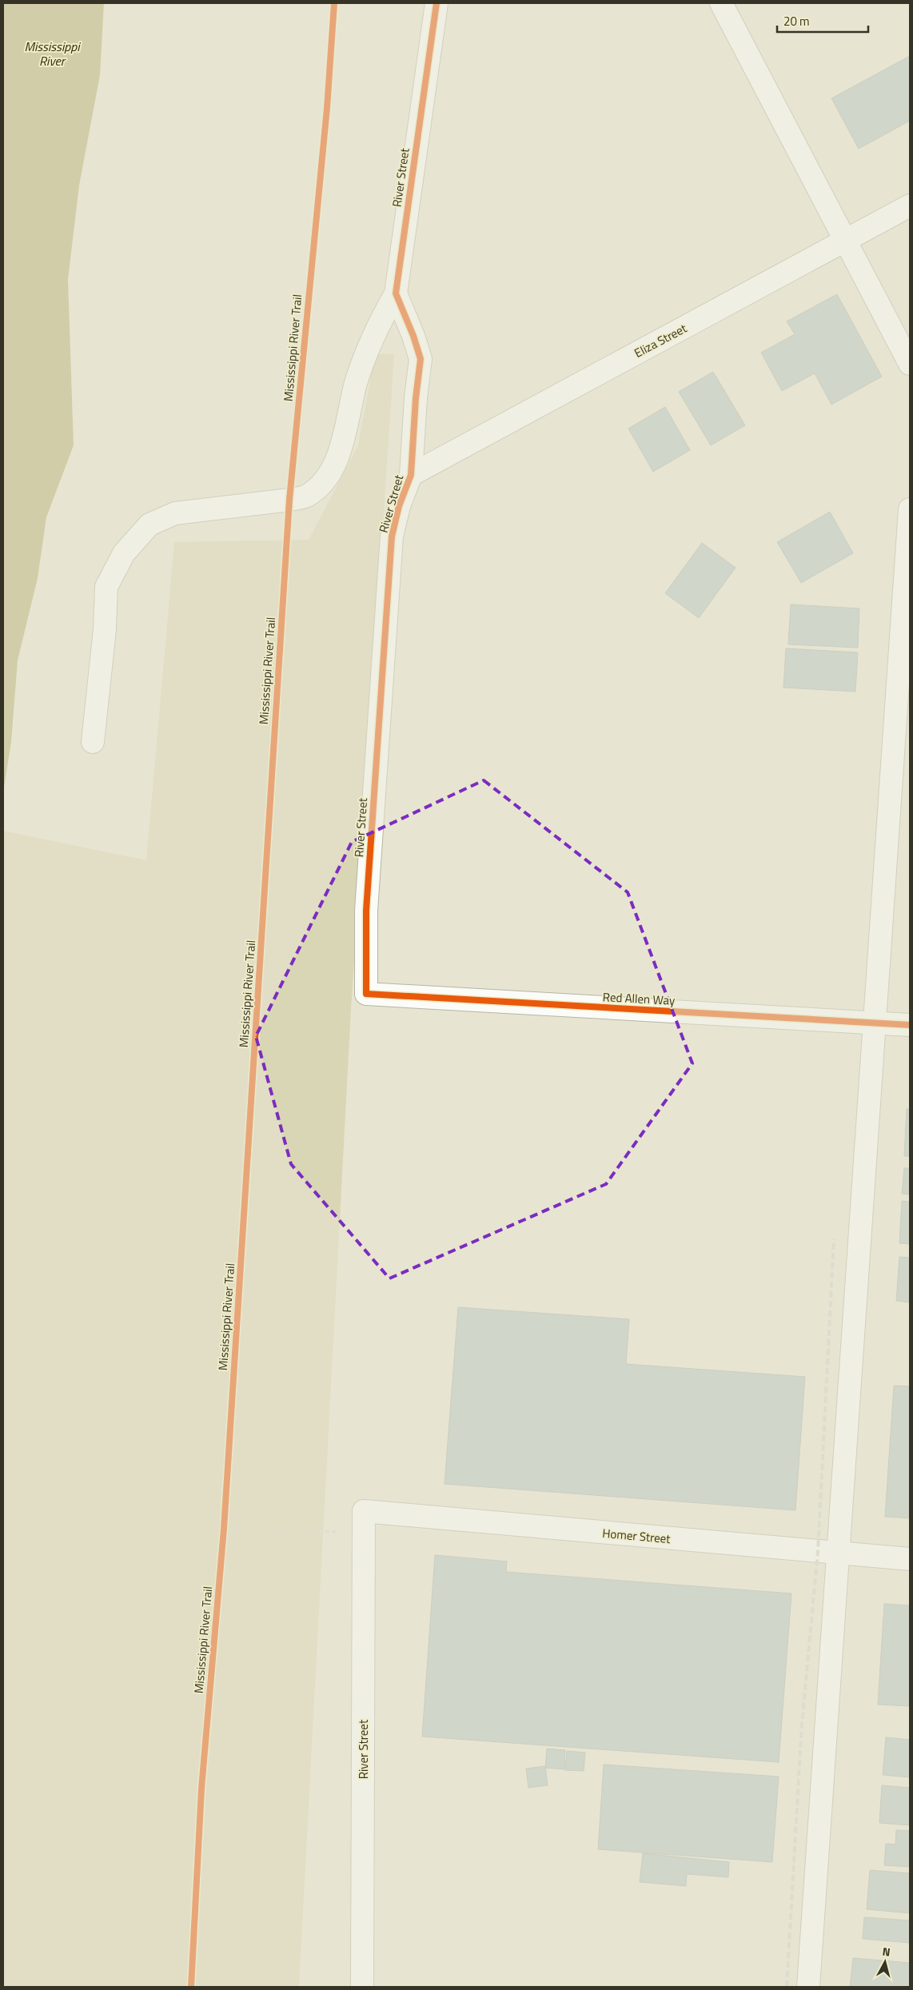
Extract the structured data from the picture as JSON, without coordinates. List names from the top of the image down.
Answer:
{
  "streets": {
    "street": [
      "River Street",
      "Eliza Street",
      "Red Allen Way",
      "Homer Street"
    ],
    "cycle path": ["Mississippi River Trail"]
  },
  "crossings": [
    ["River Street", "Eliza Street"],
    ["River Street", "Red Allen Way"],
    ["River Street", "Homer Street"]
  ],
  "water": ["Mississippi River"],
  "scale_bar": "20 m",
  "north": "top"
}
